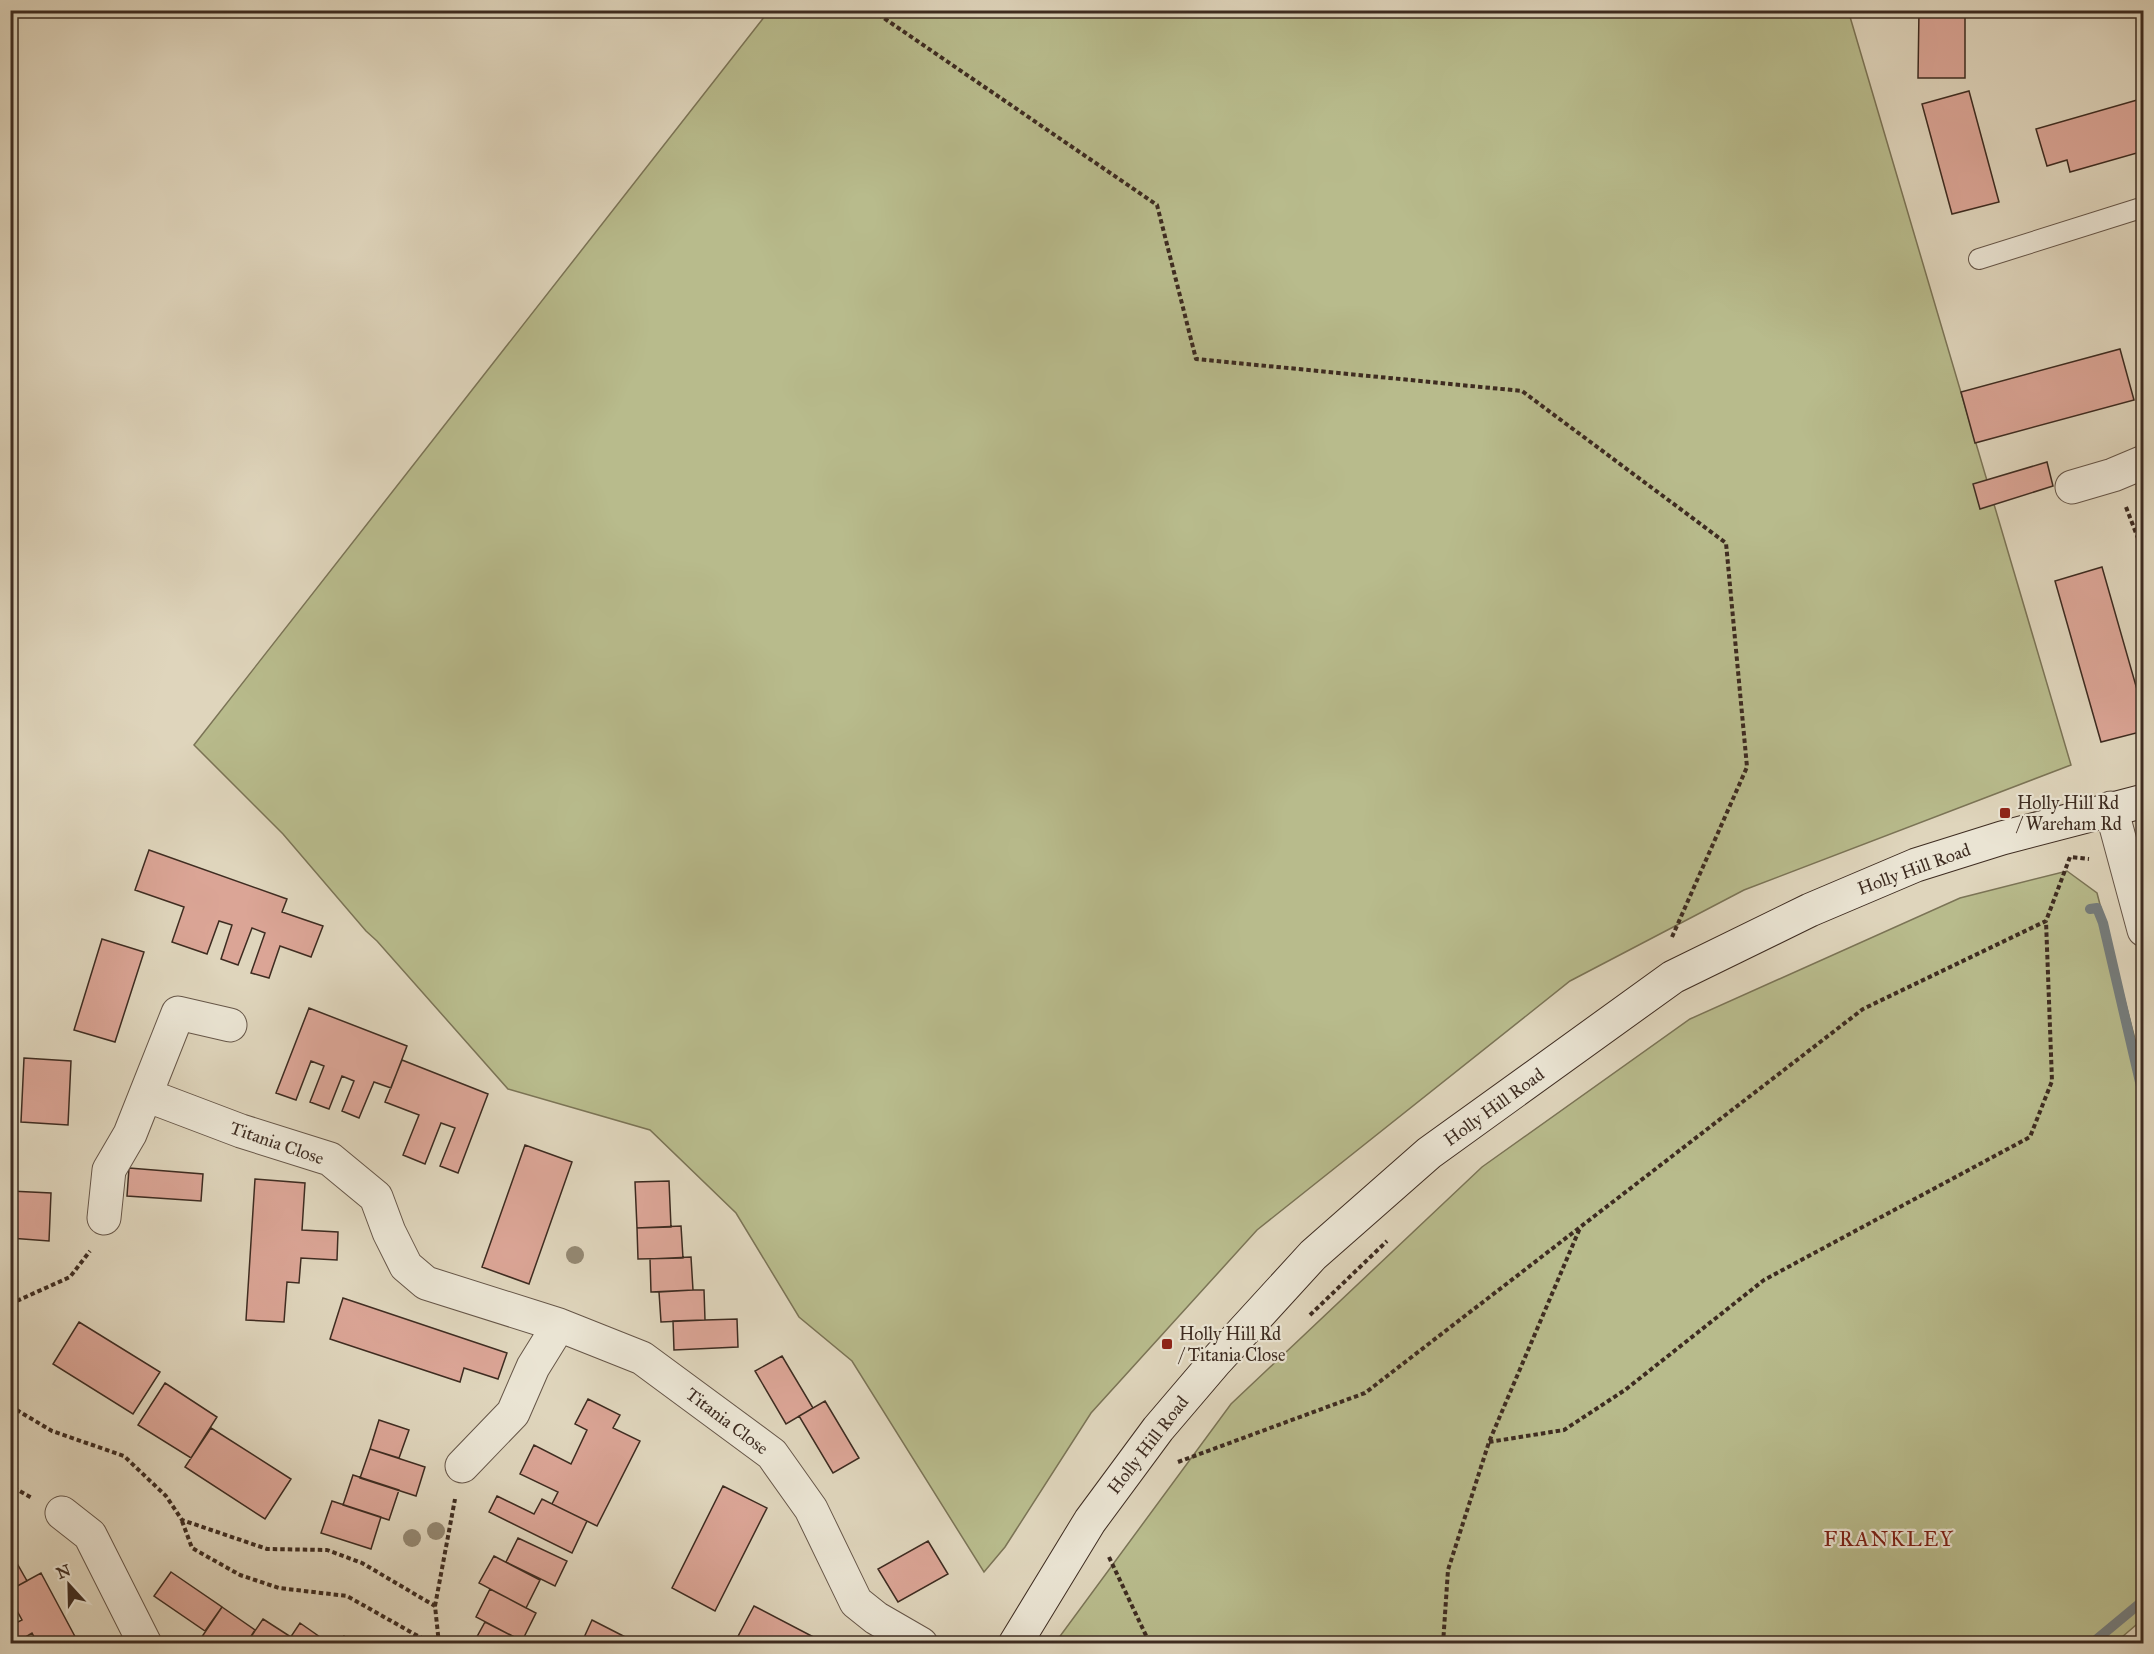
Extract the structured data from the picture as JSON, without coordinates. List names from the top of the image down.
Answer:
{
  "streets": {
    "street": ["Holly Hill Road", "Titania Close"]
  },
  "districts": ["FRANKLEY"],
  "places": {
    "transit": ["Holly Hill Rd / Wareham Rd", "Holly Hill Rd / Titania Close"]
  },
  "north": "top"
}
